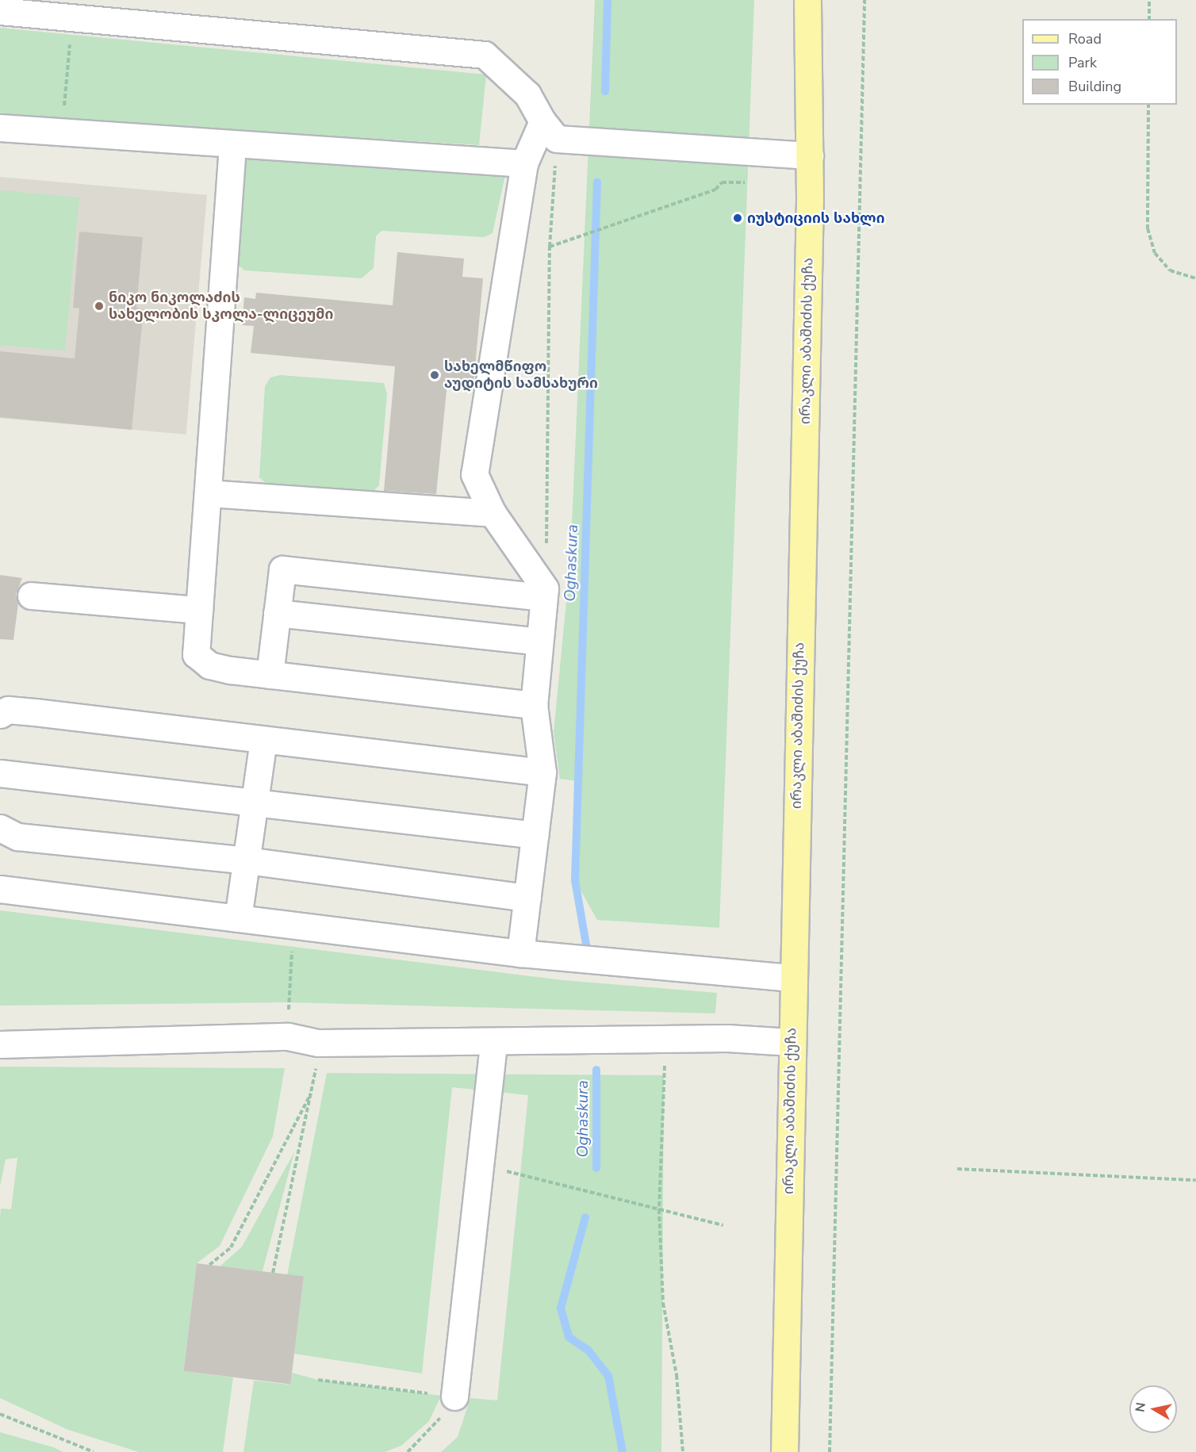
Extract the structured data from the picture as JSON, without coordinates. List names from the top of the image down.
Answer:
{
  "streets": {
    "main road": ["ირაკლი აბაშიძის ქუჩა"]
  },
  "water": ["Oghaskura"],
  "places": ["იუსტიციის სახლი", "ნიკო ნიკოლაძის სახელობის სკოლა-ლიცეუმი", "სახელმწიფო აუდიტის სამსახური"],
  "legend": ["Road", "Park", "Building"],
  "north": "left"
}
